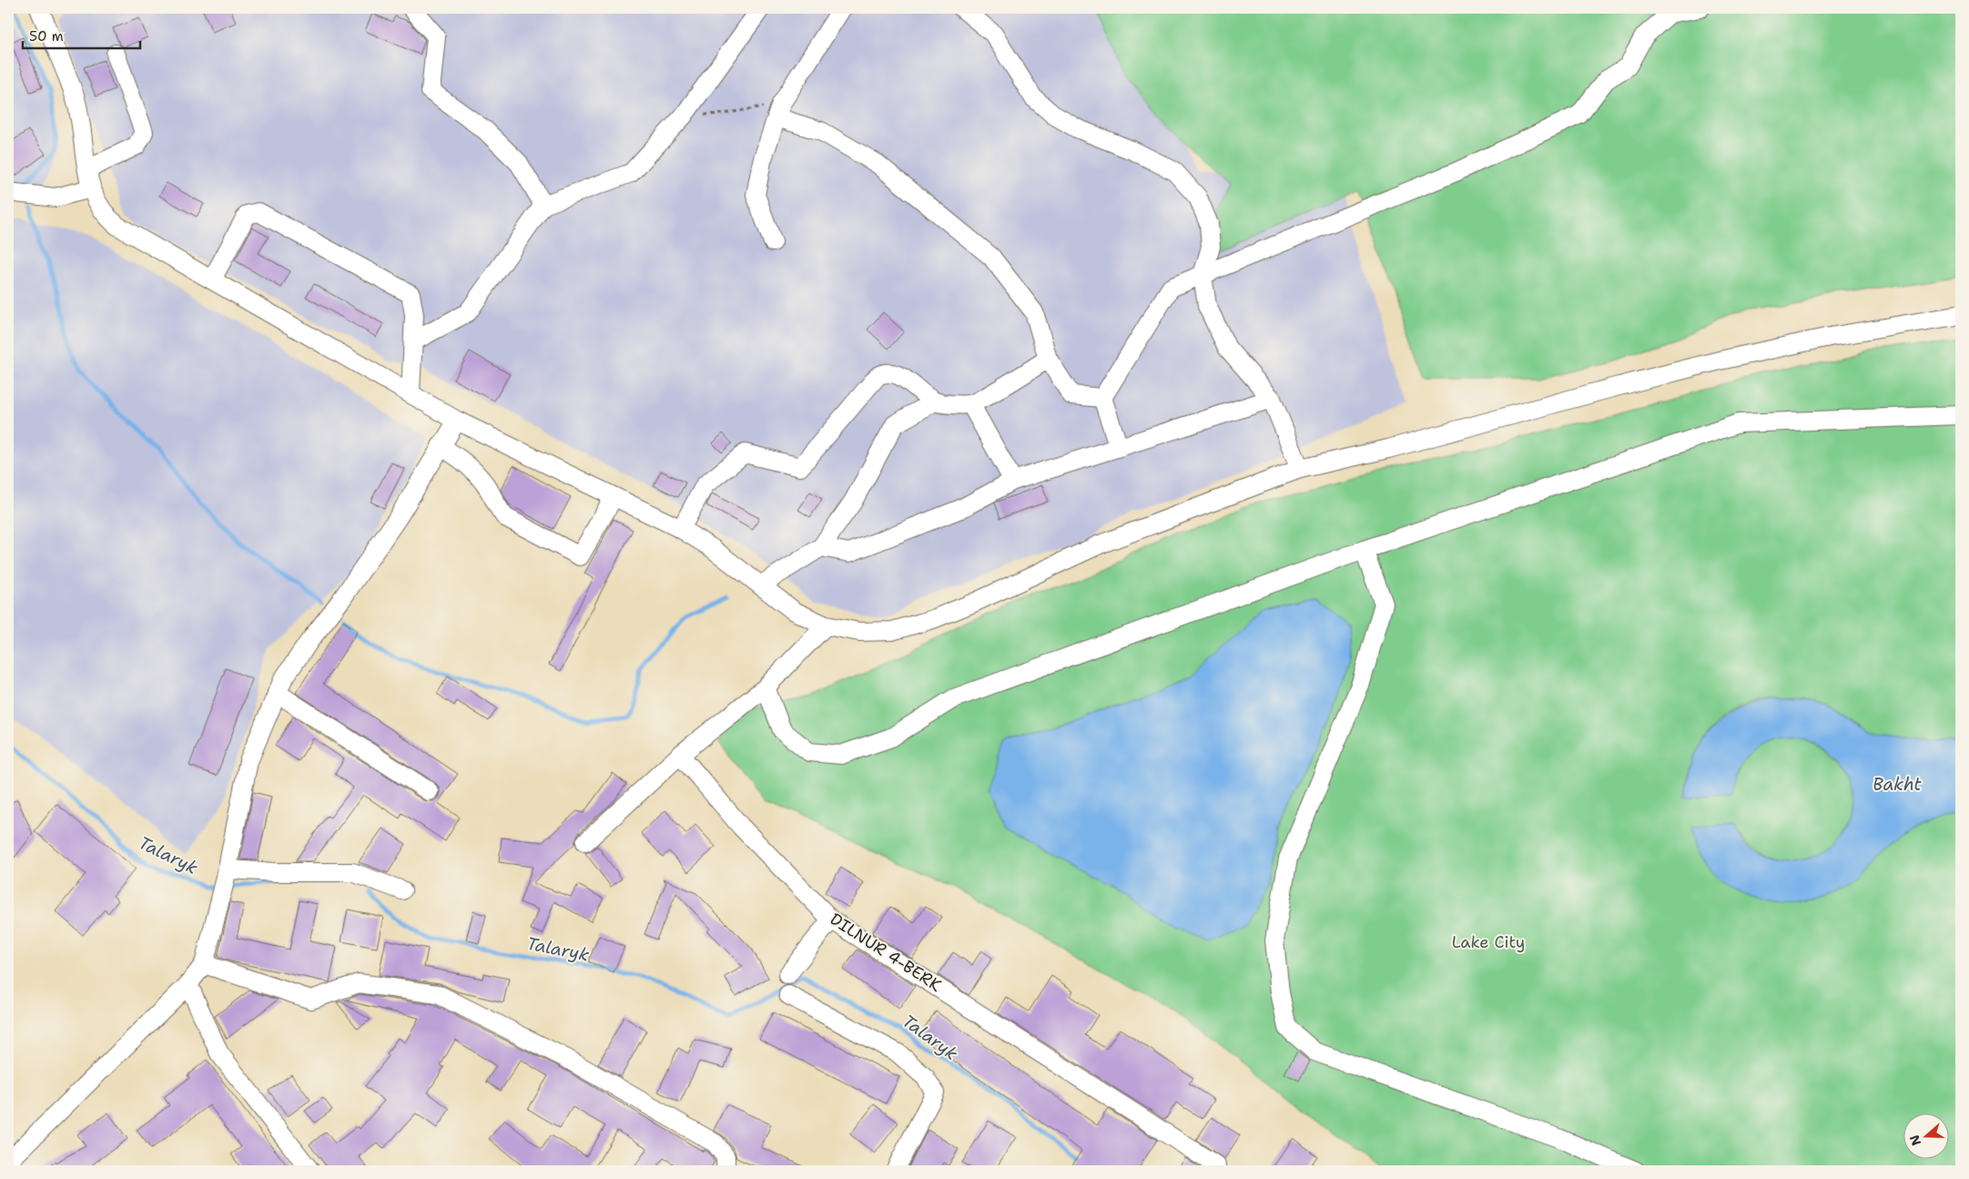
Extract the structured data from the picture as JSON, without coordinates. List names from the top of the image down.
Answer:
{
  "streets": {
    "street": ["DILNUR 4-BERK"]
  },
  "water": ["Bakht", "Talaryk"],
  "parks": ["Lake City"],
  "scale_bar": "50 m",
  "north": "left"
}
